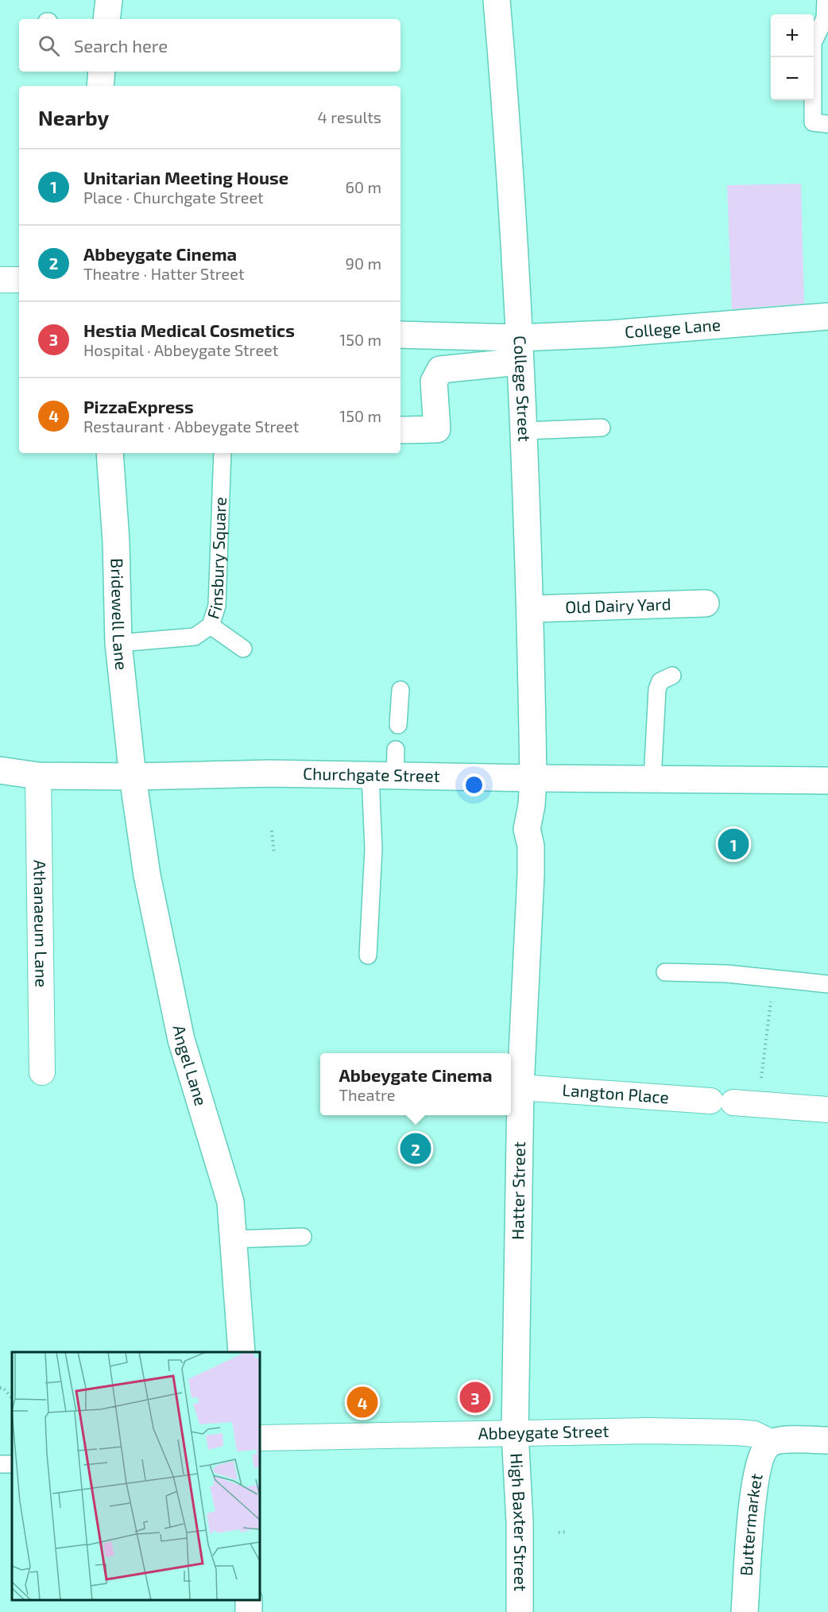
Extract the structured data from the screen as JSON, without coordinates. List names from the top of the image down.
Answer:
{
  "streets": {
    "street": [
      "College Lane",
      "College Street",
      "Old Dairy Yard",
      "Bridewell Lane",
      "Churchgate Street",
      "Athanaeum Lane",
      "Angel Lane",
      "Langton Place",
      "Hatter Street",
      "Abbeygate Street",
      "High Baxter Street",
      "Buttermarket"
    ],
    "lane": ["Finsbury Square"]
  },
  "crossings": [
    ["College Lane", "College Street"],
    ["College Street", "Old Dairy Yard"],
    ["College Street", "Churchgate Street"],
    ["College Street", "Hatter Street"],
    ["Finsbury Square", "Bridewell Lane"],
    ["Bridewell Lane", "Churchgate Street"],
    ["Bridewell Lane", "Angel Lane"],
    ["Churchgate Street", "Athanaeum Lane"],
    ["Churchgate Street", "Angel Lane"],
    ["Churchgate Street", "Hatter Street"],
    ["Langton Place", "Hatter Street"],
    ["Hatter Street", "Abbeygate Street"],
    ["Hatter Street", "High Baxter Street"],
    ["Abbeygate Street", "High Baxter Street"],
    ["Abbeygate Street", "Buttermarket"]
  ],
  "page": {
    "map_buttons": ["+", "−"],
    "search": "Search here",
    "heading": ["Nearby", "4 results"],
    "list": [
      {
        "mark": "1",
        "name": "Unitarian Meeting House",
        "note": "Place · Churchgate Street",
        "value": "60 m"
      },
      {
        "mark": "2",
        "name": "Abbeygate Cinema",
        "note": "Theatre · Hatter Street",
        "value": "90 m"
      },
      {
        "mark": "3",
        "name": "Hestia Medical Cosmetics",
        "note": "Hospital · Abbeygate Street",
        "value": "150 m"
      },
      {
        "mark": "4",
        "name": "PizzaExpress",
        "note": "Restaurant · Abbeygate Street",
        "value": "150 m"
      }
    ],
    "pins": [
      "1",
      "2",
      "3",
      "4"
    ],
    "popup": ["Abbeygate Cinema", "Theatre"]
  }
}
